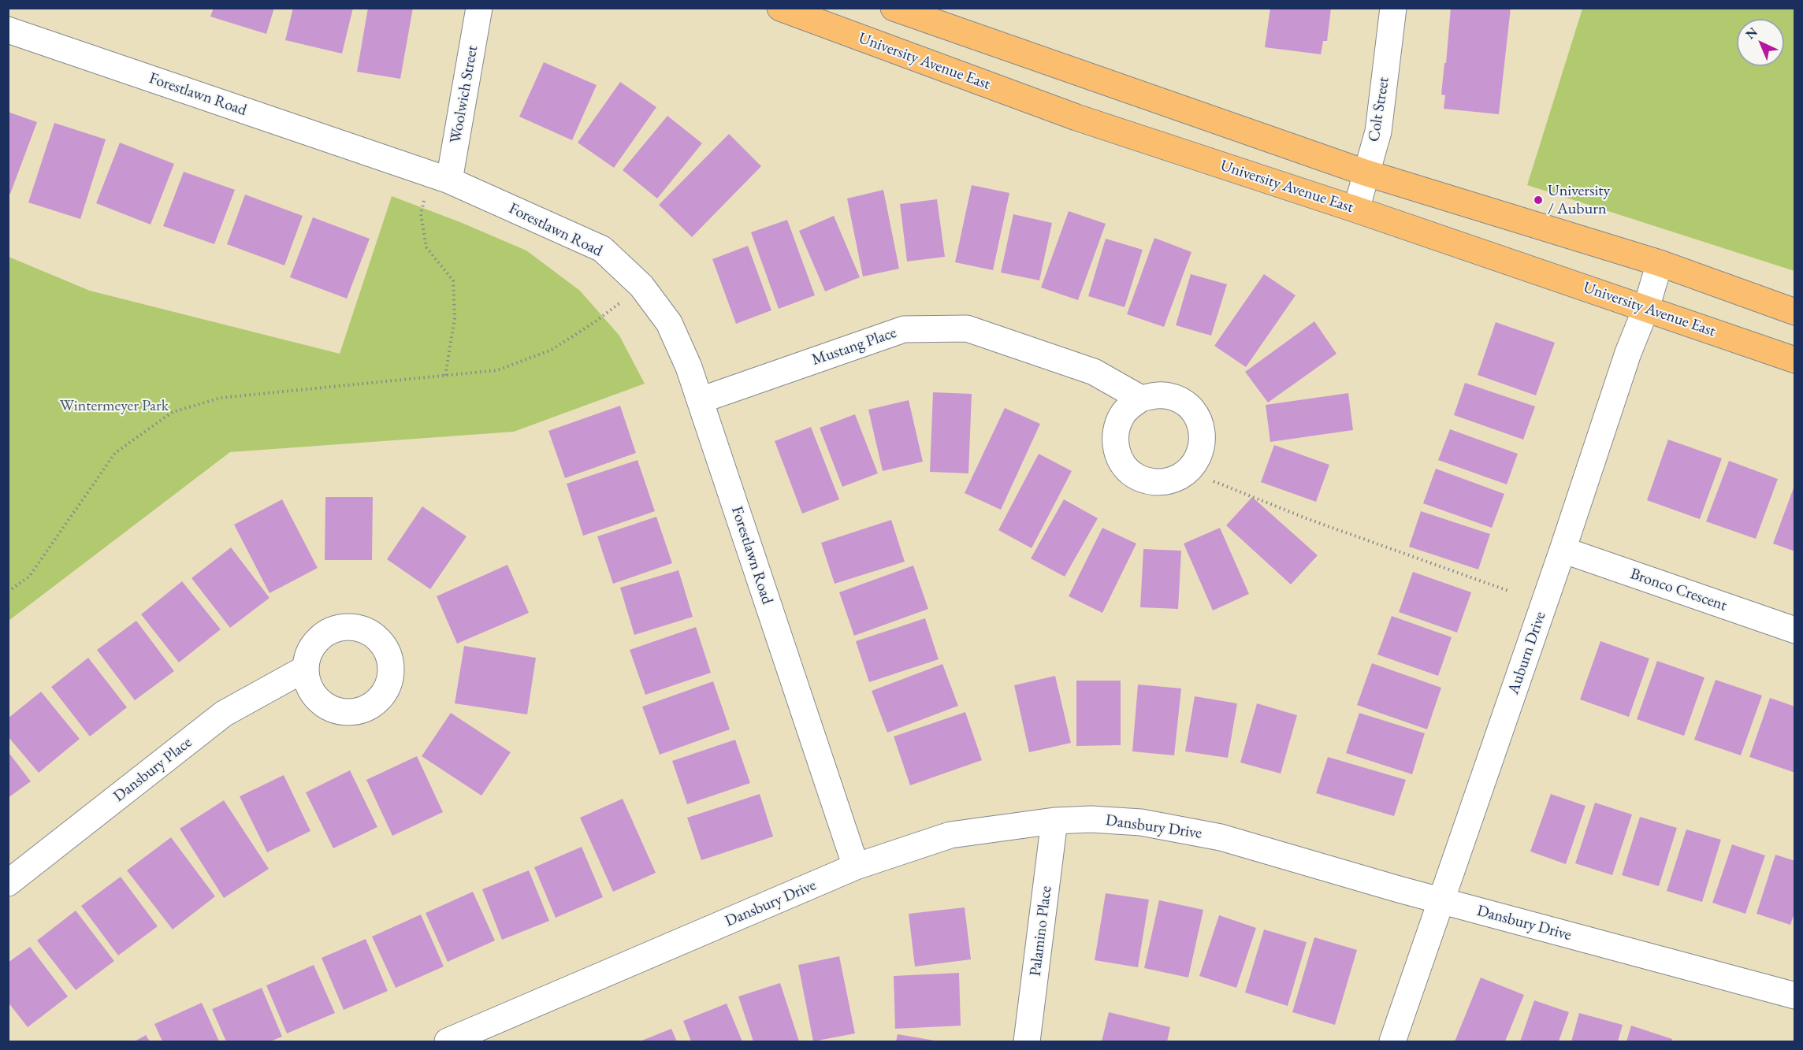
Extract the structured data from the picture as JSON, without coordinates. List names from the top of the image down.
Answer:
{
  "streets": {
    "main road": ["University Avenue East"],
    "street": [
      "Forestlawn Road",
      "Woolwich Street",
      "Colt Street",
      "Mustang Place",
      "Bronco Crescent",
      "Auburn Drive",
      "Dansbury Place",
      "Dansbury Drive",
      "Palamino Place"
    ]
  },
  "crossings": [
    ["University Avenue East", "Colt Street"],
    ["University Avenue East", "Auburn Drive"],
    ["Forestlawn Road", "Woolwich Street"],
    ["Forestlawn Road", "Mustang Place"],
    ["Forestlawn Road", "Dansbury Drive"],
    ["Bronco Crescent", "Auburn Drive"],
    ["Auburn Drive", "Dansbury Drive"],
    ["Dansbury Drive", "Palamino Place"]
  ],
  "parks": ["Wintermeyer Park"],
  "places": ["University / Auburn"],
  "north": "top left"
}
